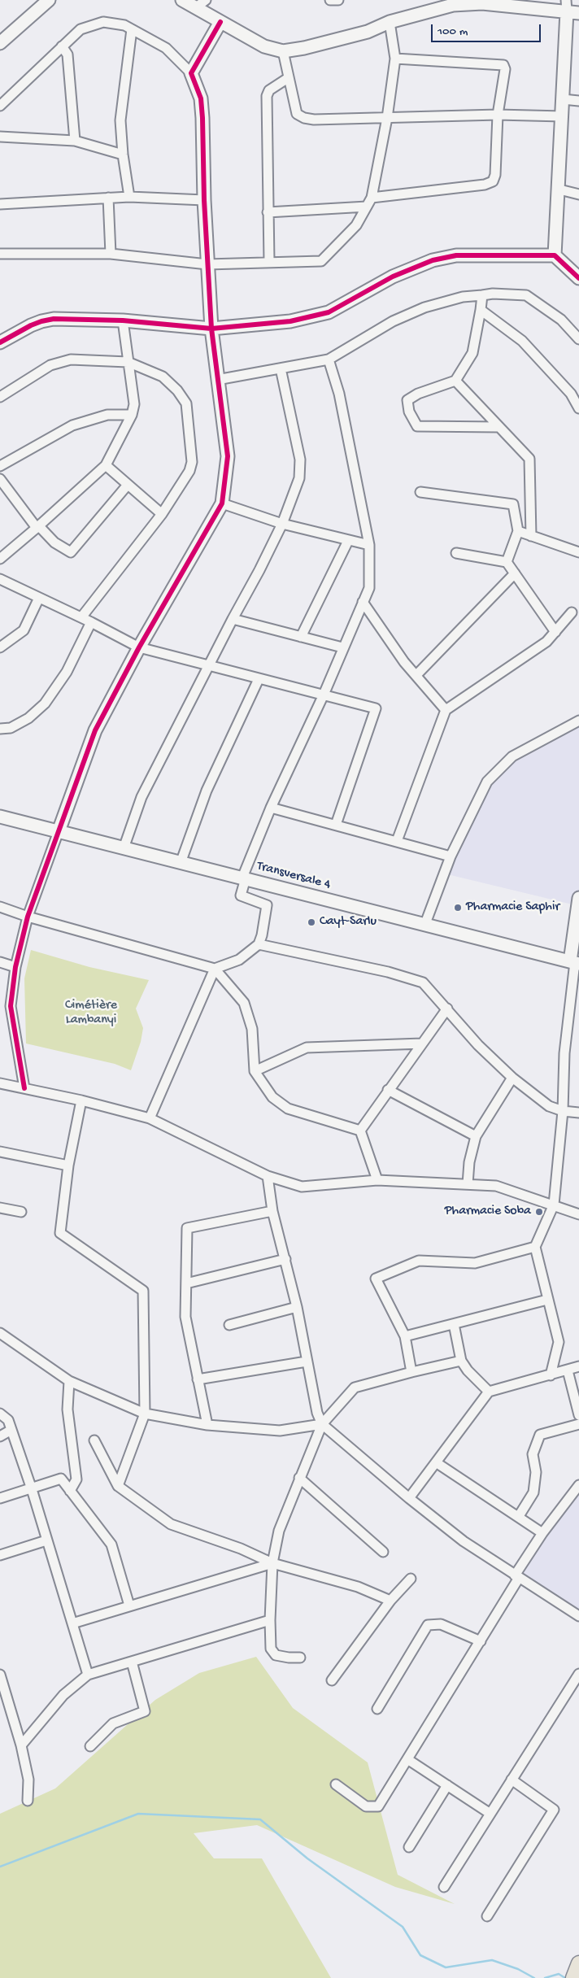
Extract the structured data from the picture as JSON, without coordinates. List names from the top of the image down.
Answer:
{
  "streets": {
    "street": ["Transversale 4"]
  },
  "parks": ["Cimétière Lambanyi"],
  "places": ["Pharmacie Saphir", "Cayt-Sarlu", "Pharmacie Soba"],
  "scale_bar": "100 m"
}
